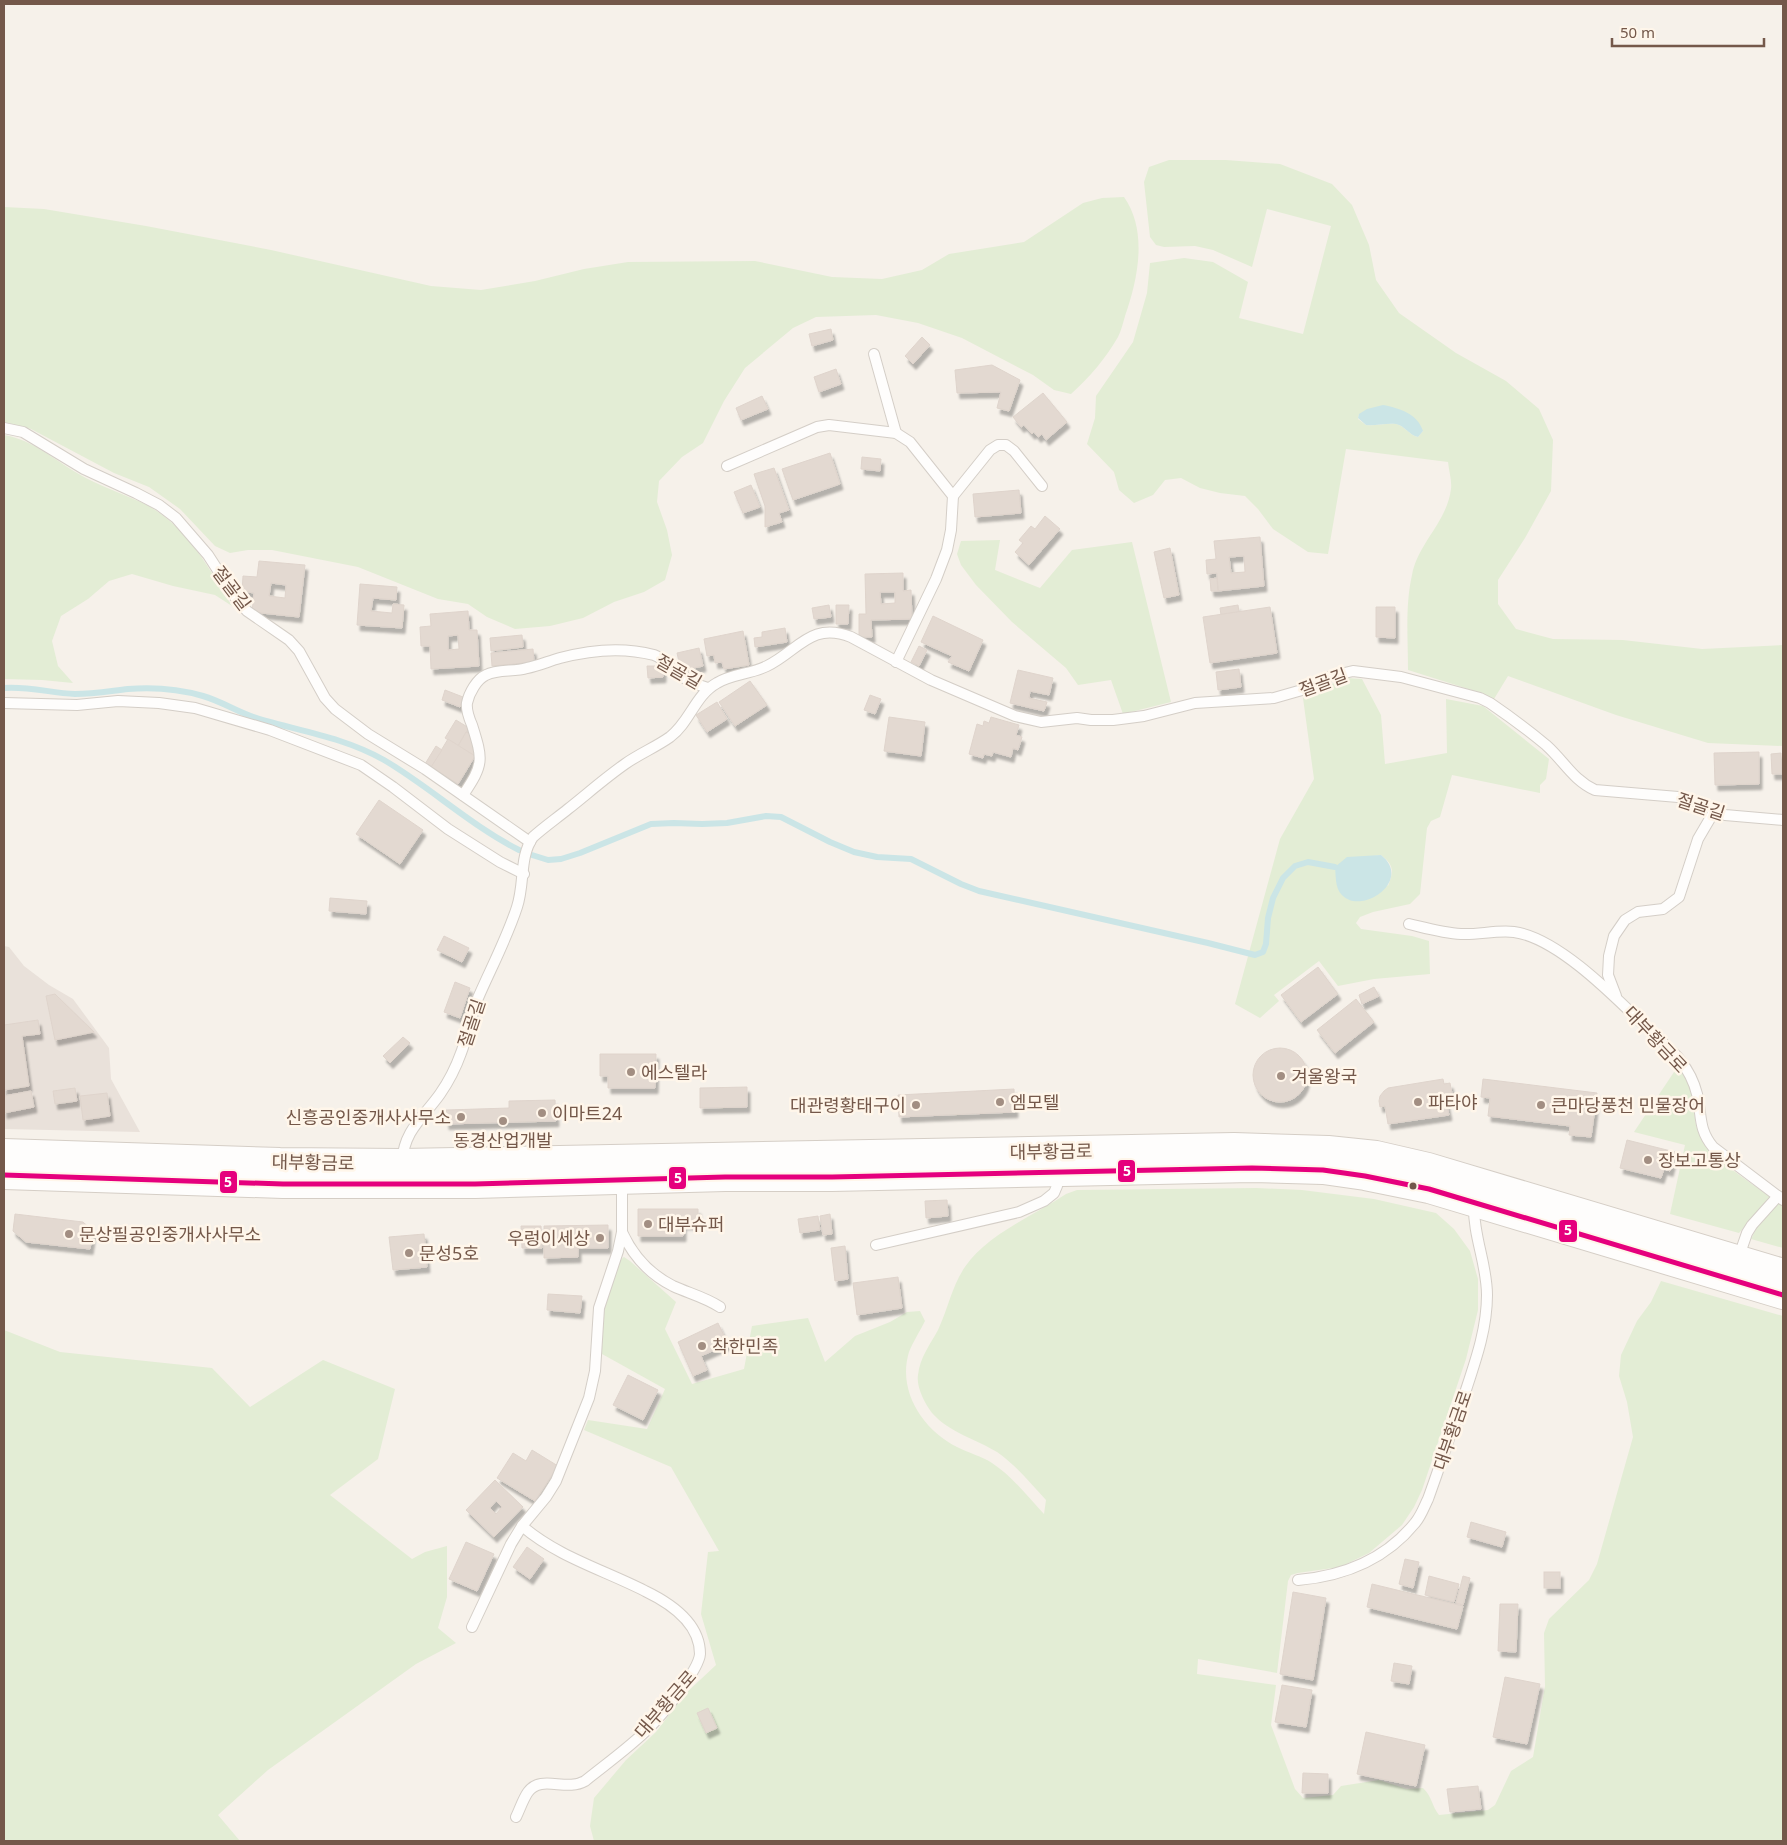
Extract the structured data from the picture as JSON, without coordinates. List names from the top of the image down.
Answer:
{
  "streets": {
    "main road": ["대부황금로"],
    "lane": ["절골길"]
  },
  "crossings": [
    ["절골길", "대부황금로"]
  ],
  "places": [
    "에스텔라",
    "겨울왕국",
    "엠모텔",
    "파타야",
    "대관령황태구이",
    "큰마당풍천 민물장어",
    "이마트24",
    "신흥공인중개사사무소",
    "동경산업개발",
    "장보고통상",
    "대부슈퍼",
    "문상필공인중개사사무소",
    "우렁이세상",
    "문성5호",
    "착한민족"
  ],
  "lines": ["transit line 5"],
  "scale_bar": "50 m"
}
